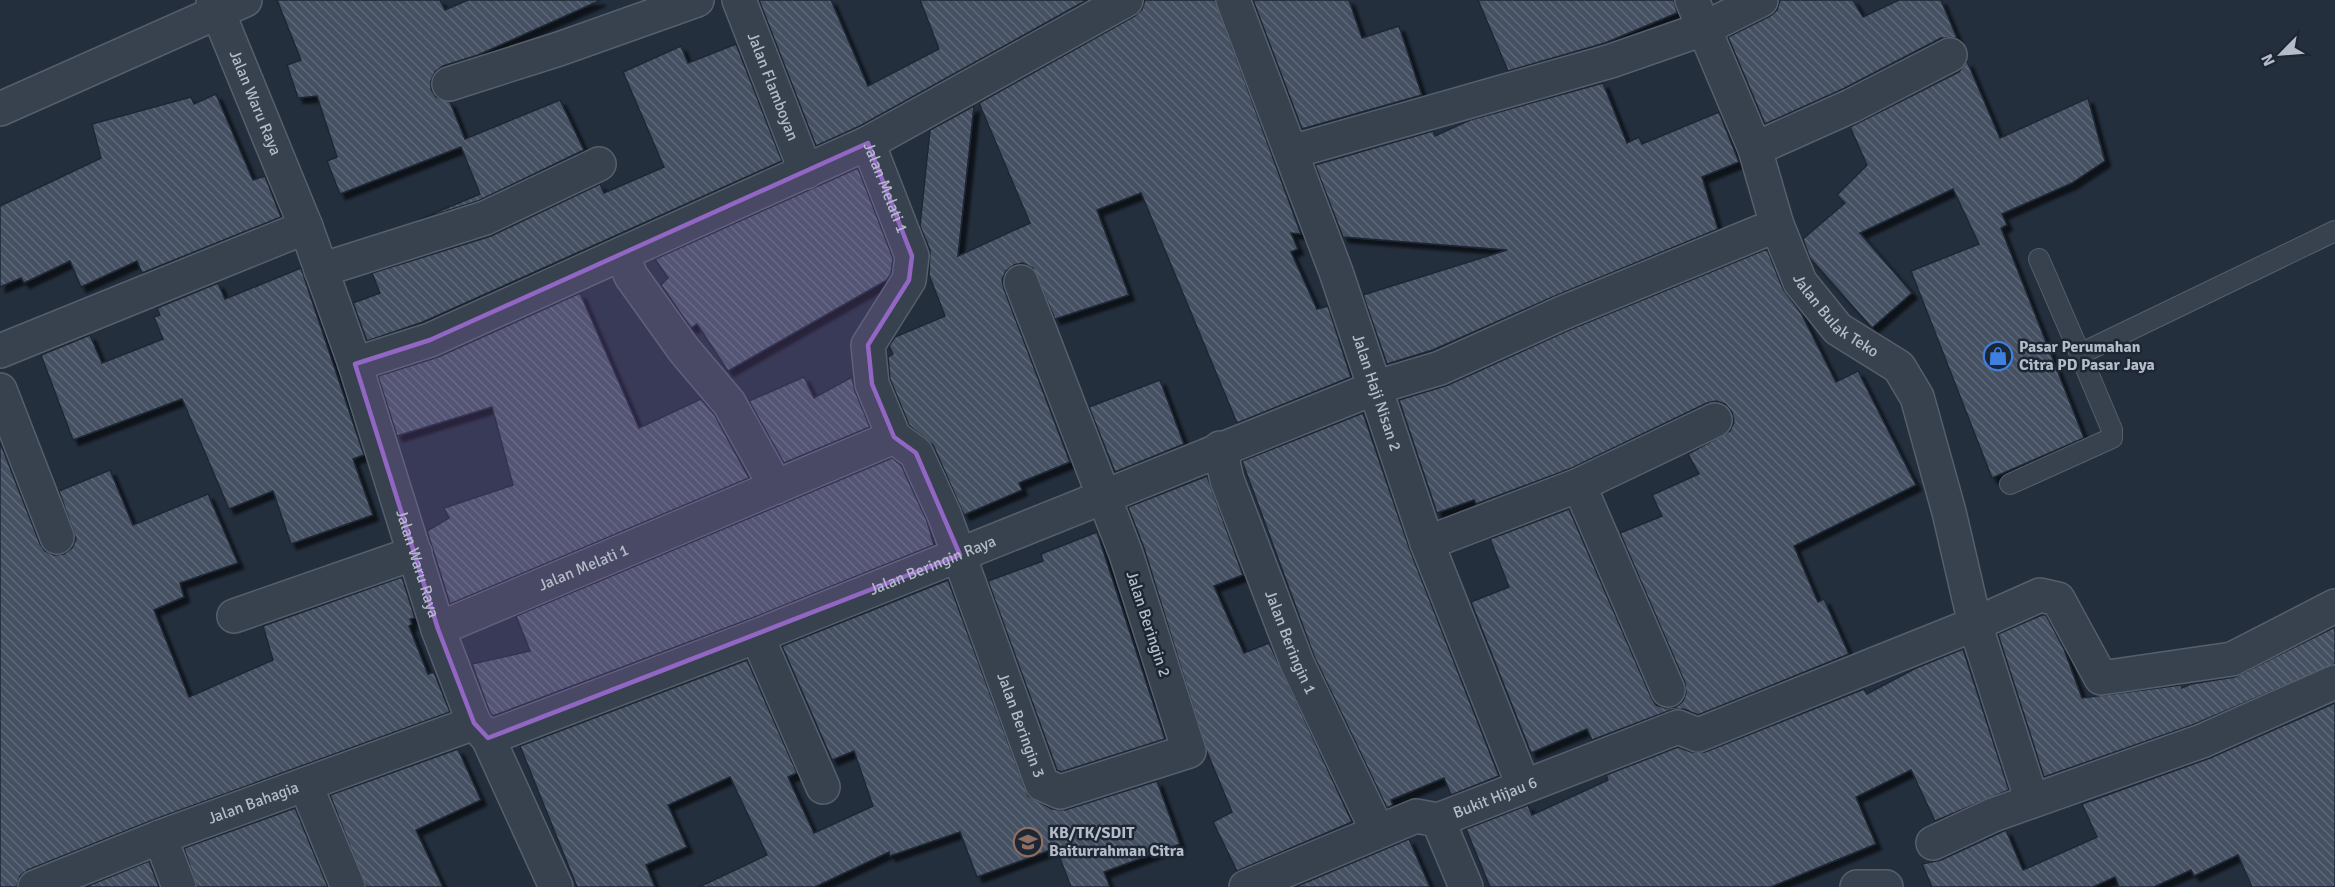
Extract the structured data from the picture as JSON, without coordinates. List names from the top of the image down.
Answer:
{
  "streets": {
    "street": [
      "Jalan Flamboyan",
      "Jalan Waru Raya",
      "Jalan Melati 1",
      "Jalan Bulak Teko",
      "Jalan Haji Nisan 2",
      "Jalan Beringin Raya",
      "Jalan Beringin 2",
      "Jalan Beringin 1",
      "Jalan Beringin 3",
      "Bukit Hijau 6",
      "Jalan Bahagia"
    ]
  },
  "crossings": [
    ["Jalan Waru Raya", "Jalan Melati 1"],
    ["Jalan Waru Raya", "Jalan Beringin Raya"],
    ["Jalan Waru Raya", "Jalan Bahagia"],
    ["Jalan Melati 1", "Jalan Beringin Raya"],
    ["Jalan Melati 1", "Jalan Beringin 3"],
    ["Jalan Bulak Teko", "Jalan Beringin Raya"],
    ["Jalan Bulak Teko", "Bukit Hijau 6"],
    ["Jalan Haji Nisan 2", "Jalan Beringin Raya"],
    ["Jalan Haji Nisan 2", "Bukit Hijau 6"],
    ["Jalan Beringin Raya", "Jalan Beringin 2"],
    ["Jalan Beringin Raya", "Jalan Beringin 1"],
    ["Jalan Beringin Raya", "Jalan Beringin 3"],
    ["Jalan Beringin Raya", "Jalan Bahagia"],
    ["Jalan Beringin 2", "Jalan Beringin 3"],
    ["Jalan Beringin 1", "Bukit Hijau 6"]
  ],
  "places": {
    "shop": ["Pasar Perumahan Citra PD Pasar Jaya"],
    "school or university": ["KB/TK/SDIT Baiturrahman Citra"]
  },
  "north": "bottom left"
}
